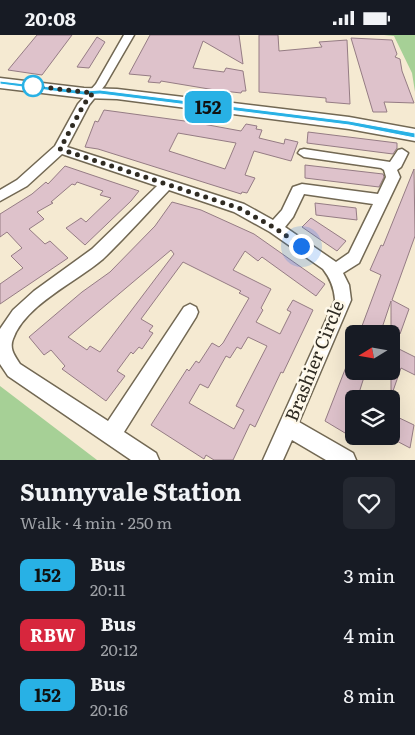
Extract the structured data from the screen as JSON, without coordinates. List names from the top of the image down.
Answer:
{
  "streets": {
    "street": ["Brashier Circle"]
  },
  "lines": ["bus line 152"],
  "north": "left",
  "page": {
    "status": "20:08",
    "on_map": "152",
    "heading": ["Sunnyvale Station", "Walk · 4 min · 250 m"],
    "list": [
      {
        "mark": "152",
        "name": "Bus",
        "note": "20:11",
        "value": "3 min"
      },
      {
        "mark": "RBW",
        "name": "Bus",
        "note": "20:12",
        "value": "4 min"
      },
      {
        "mark": "152",
        "name": "Bus",
        "note": "20:16",
        "value": "8 min"
      }
    ]
  }
}
